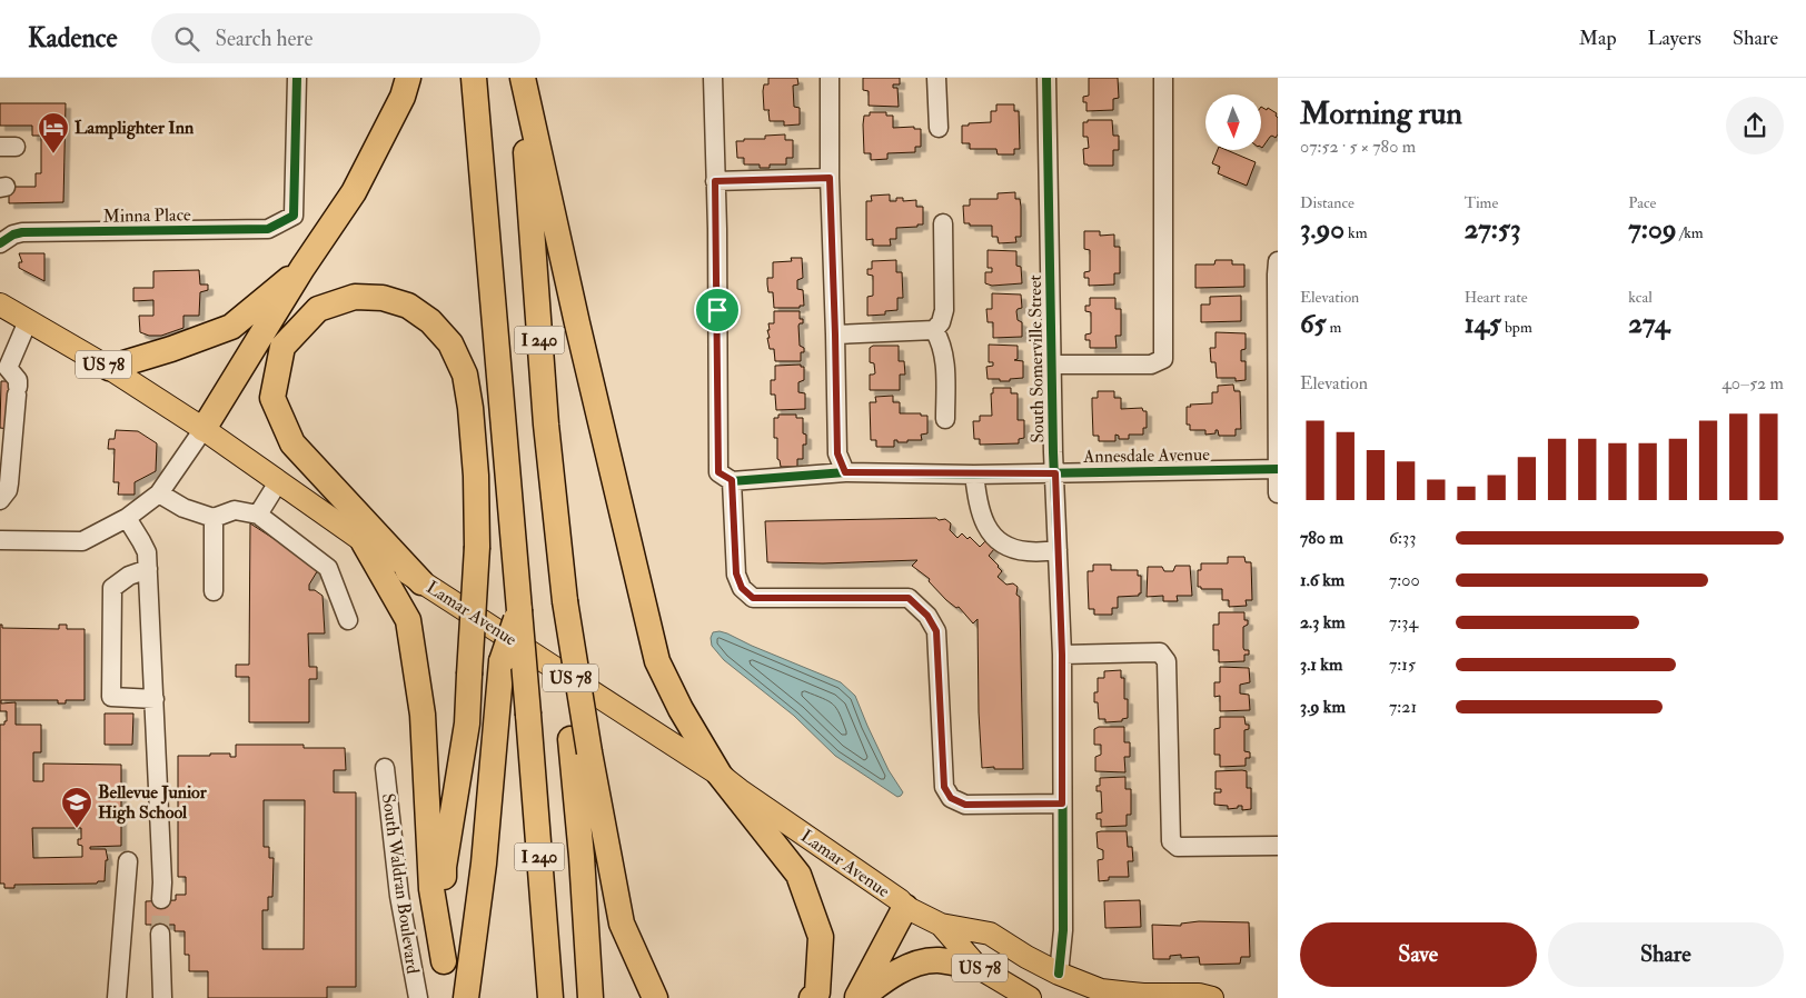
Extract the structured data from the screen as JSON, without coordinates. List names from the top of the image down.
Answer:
{
  "streets": {
    "highway": ["I 240"],
    "main road": ["US 78", "Lamar Avenue"],
    "street": [
      "Minna Place",
      "South Somerville Street",
      "Annesdale Avenue",
      "South Waldran Boulevard"
    ]
  },
  "crossings": [
    ["South Somerville Street", "US 78"],
    ["South Somerville Street", "Annesdale Avenue"],
    ["US 78", "Lamar Avenue"]
  ],
  "places": {
    "hotel": ["Lamplighter Inn"],
    "school or university": ["Bellevue Junior High School"]
  },
  "north": "bottom",
  "page": {
    "header": "Kadence",
    "search": "Search here",
    "nav": ["Map", "Layers", "Share"],
    "heading": ["Morning run", "07:52 · 5 × 780 m"],
    "stats": [
      ["Distance", "3.90 km"],
      ["Time", "27:53"],
      ["Pace", "7:09 /km"],
      ["Elevation", "65 m"],
      ["Heart rate", "145 bpm"],
      ["kcal", "274"]
    ],
    "chart": ["Elevation", "40–52 m"],
    "list": [
      {
        "name": "780 m",
        "note": "6:33"
      },
      {
        "name": "1.6 km",
        "note": "7:00"
      },
      {
        "name": "2.3 km",
        "note": "7:34"
      },
      {
        "name": "3.1 km",
        "note": "7:15"
      },
      {
        "name": "3.9 km",
        "note": "7:21"
      }
    ],
    "buttons": ["Save", "Share"]
  }
}
